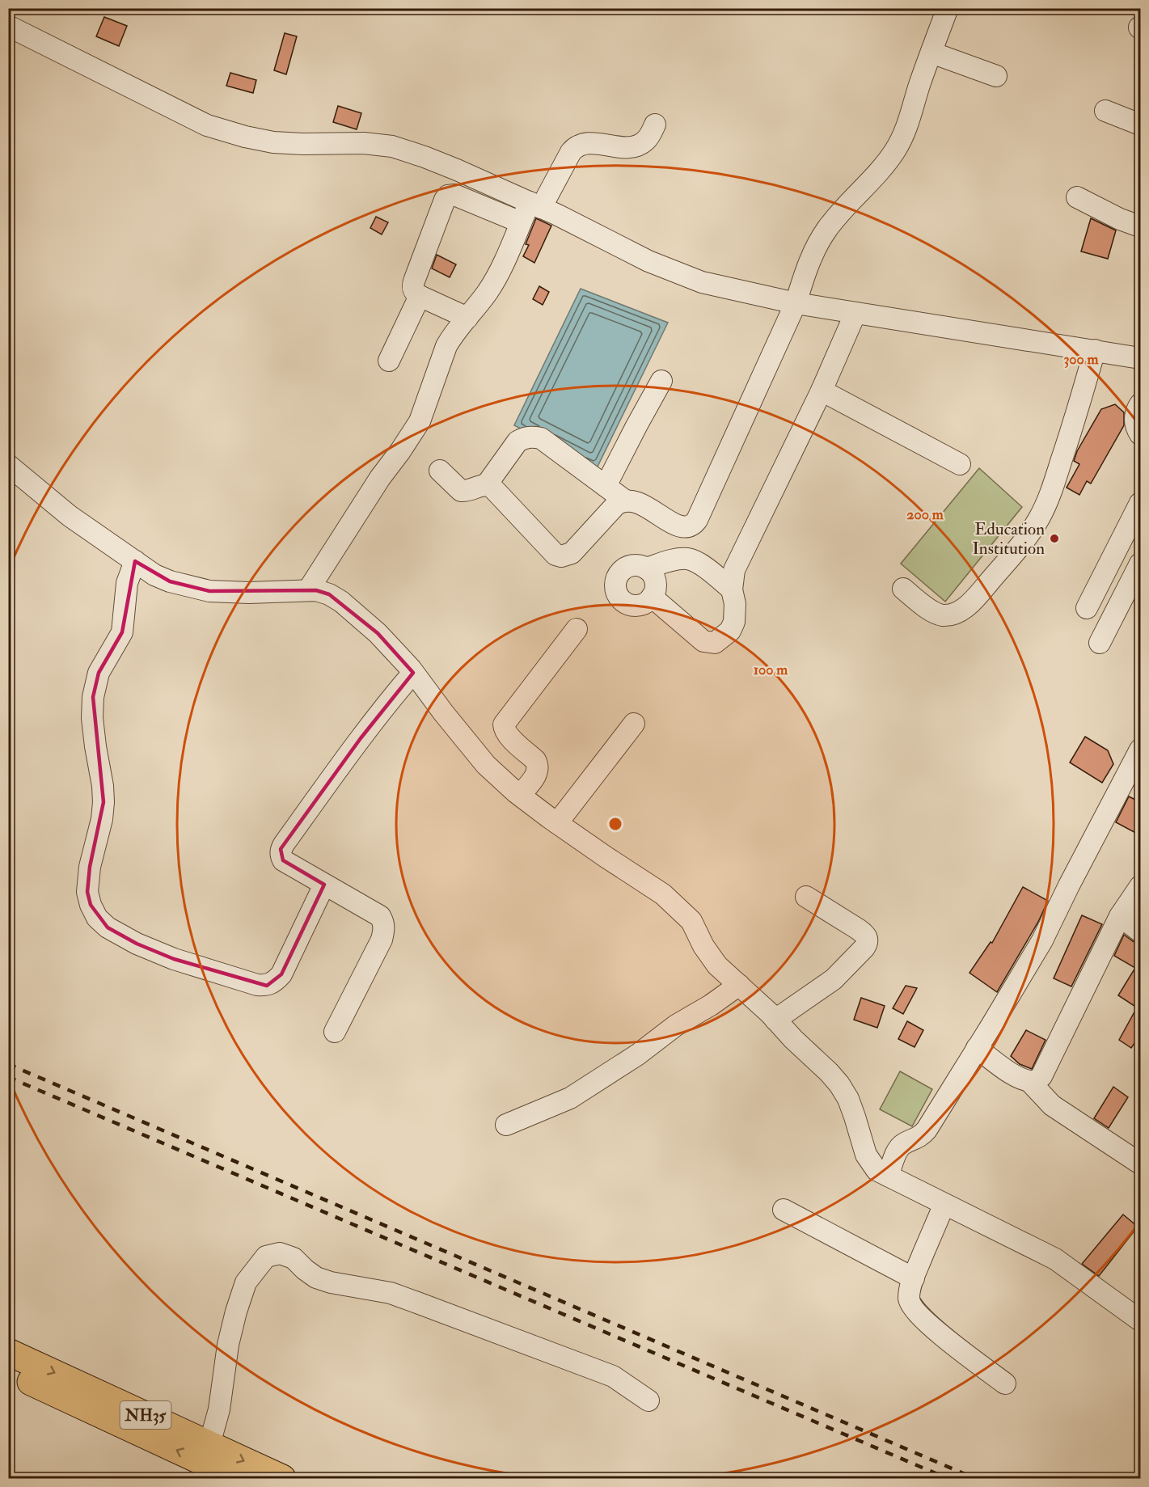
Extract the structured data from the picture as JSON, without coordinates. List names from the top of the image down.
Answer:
{
  "streets": {
    "highway": ["NH35"]
  },
  "places": ["Education Institution"],
  "rings": ["300 m", "200 m", "100 m"]
}
